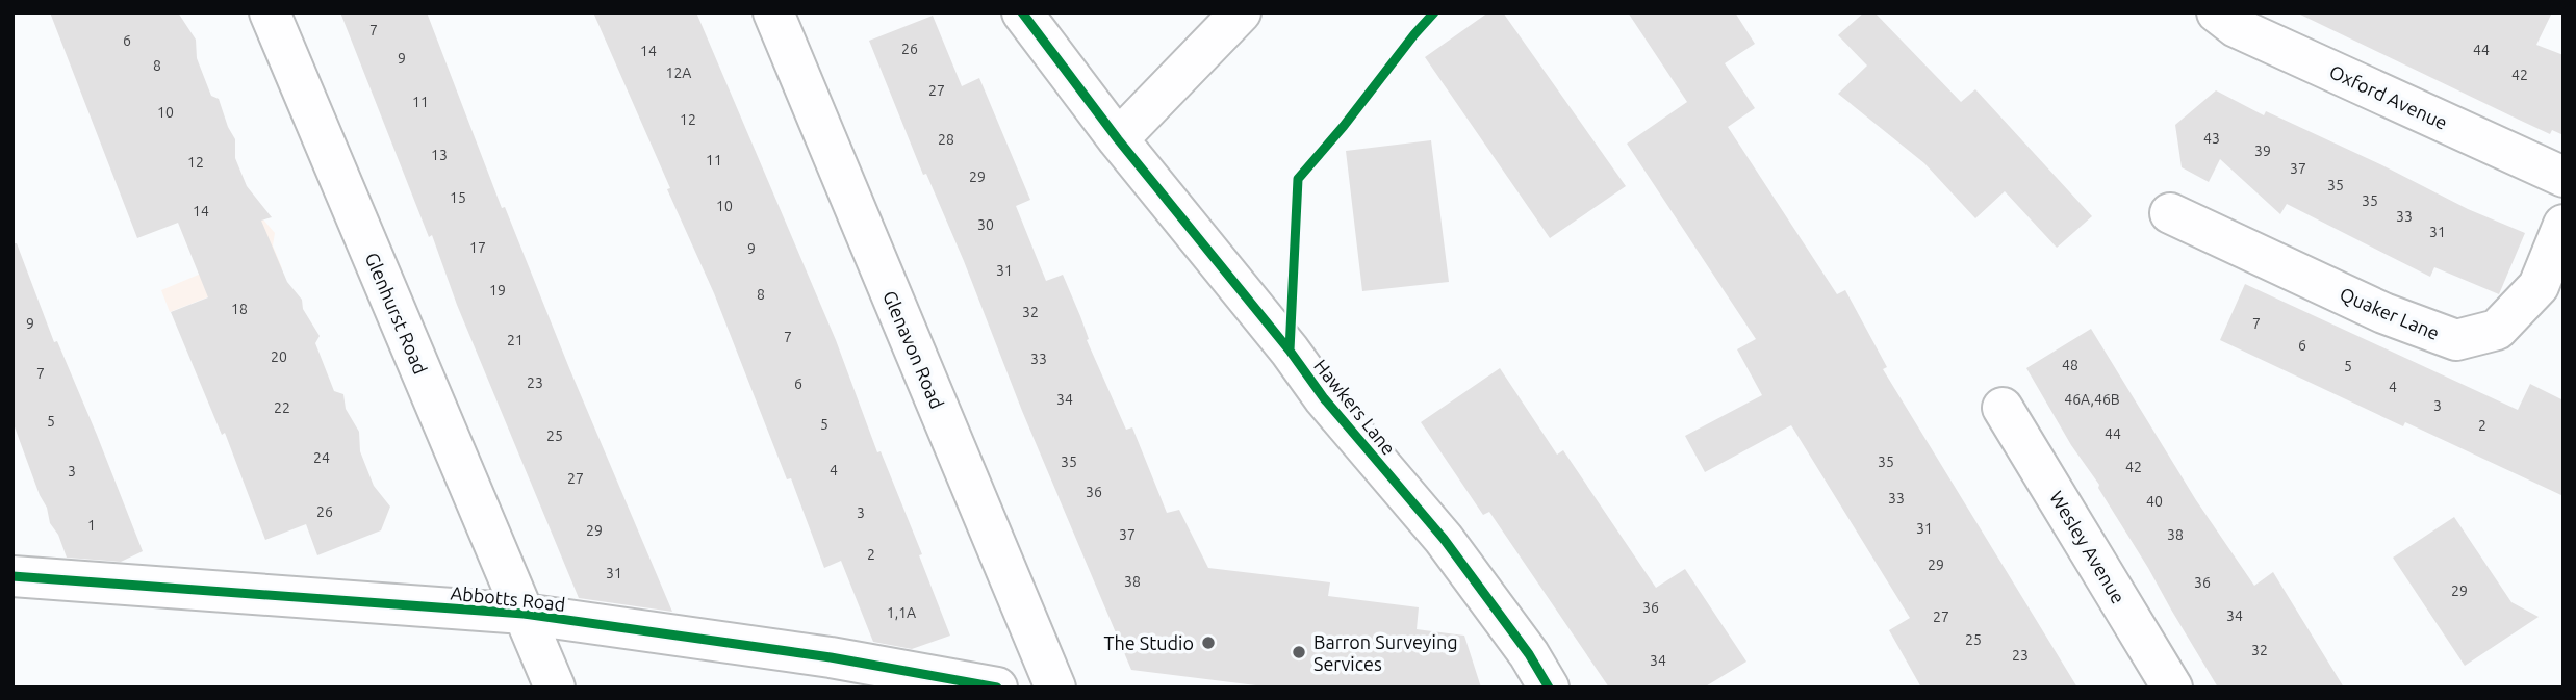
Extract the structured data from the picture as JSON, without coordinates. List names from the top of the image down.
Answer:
{
  "streets": {
    "street": [
      "Oxford Avenue",
      "Glenhurst Road",
      "Quaker Lane",
      "Glenavon Road",
      "Hawkers Lane",
      "Wesley Avenue",
      "Abbotts Road"
    ]
  },
  "crossings": [
    ["Glenhurst Road", "Abbotts Road"]
  ],
  "places": ["The Studio", "Barron Surveying Services"],
  "house_numbers": [
    "7",
    "6",
    "26",
    "44",
    "14",
    "9",
    "8",
    "12A",
    "42",
    "27",
    "11",
    "10",
    "12",
    "43",
    "28",
    "39",
    "13",
    "11",
    "12",
    "37",
    "29",
    "35",
    "15",
    "35",
    "10",
    "14",
    "33",
    "30",
    "31",
    "17",
    "9",
    "31",
    "19",
    "8",
    "18",
    "32",
    "9",
    "7",
    "7",
    "21",
    "6",
    "20",
    "33",
    "48",
    "5",
    "7",
    "23",
    "6",
    "4",
    "34",
    "46A,46B",
    "3",
    "22",
    "5",
    "5",
    "2",
    "44",
    "25",
    "24",
    "35",
    "35",
    "42",
    "4",
    "3",
    "27",
    "36",
    "33",
    "40",
    "26",
    "3",
    "1",
    "31",
    "29",
    "37",
    "38",
    "2",
    "29",
    "31",
    "38",
    "36",
    "29",
    "36",
    "1,1A",
    "34",
    "27",
    "25",
    "32",
    "23",
    "34"
  ]
}
